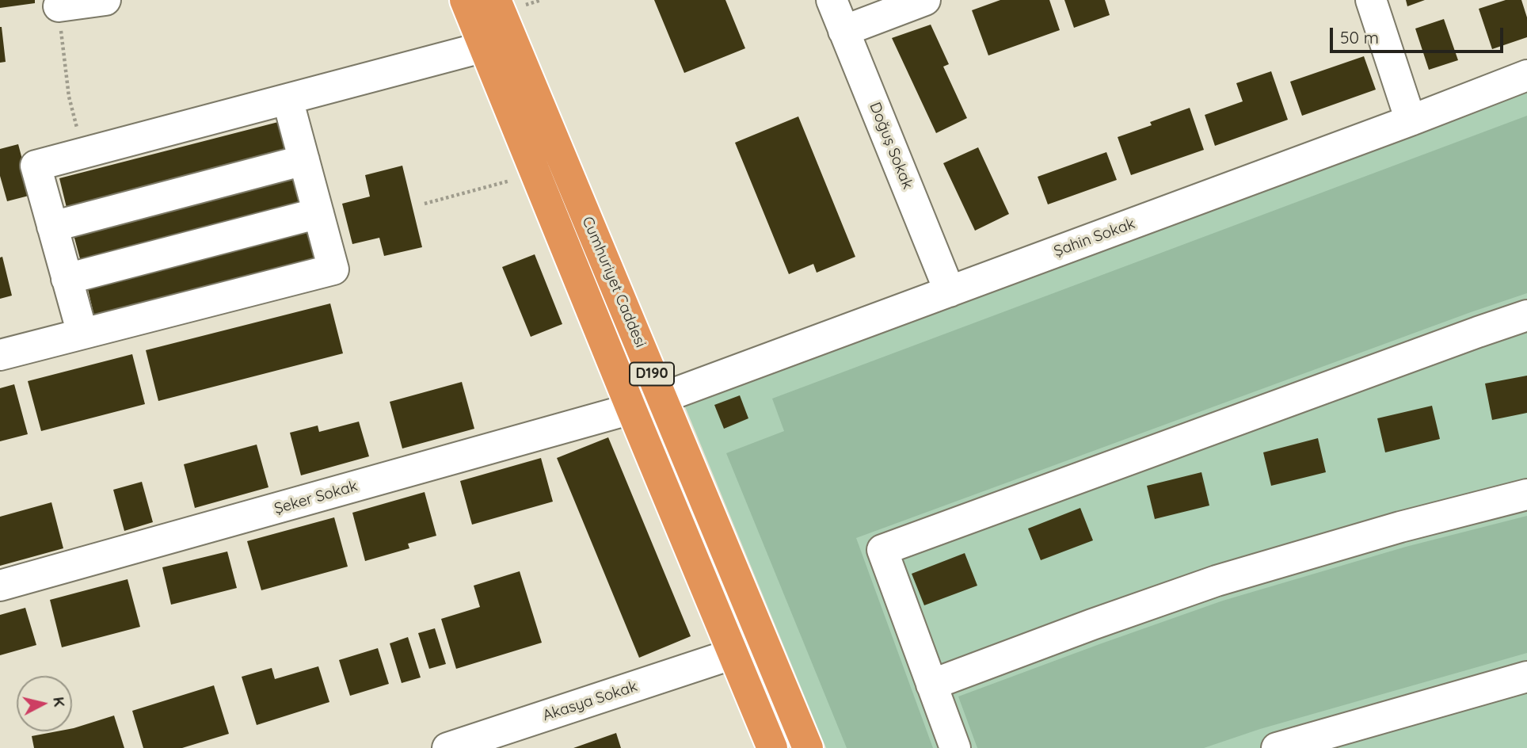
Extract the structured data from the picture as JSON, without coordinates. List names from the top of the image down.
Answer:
{
  "streets": {
    "highway": ["Cumhuriyet Caddesi", "D190"],
    "street": [
      "Doğuş Sokak",
      "Şahin Sokak",
      "Şeker Sokak",
      "Akasya Sokak"
    ]
  },
  "crossings": [
    ["Doğuş Sokak", "Şahin Sokak"],
    ["Şahin Sokak", "Cumhuriyet Caddesi"],
    ["Cumhuriyet Caddesi", "Şeker Sokak"],
    ["Cumhuriyet Caddesi", "Akasya Sokak"]
  ],
  "scale_bar": "50 m",
  "north": "right"
}
